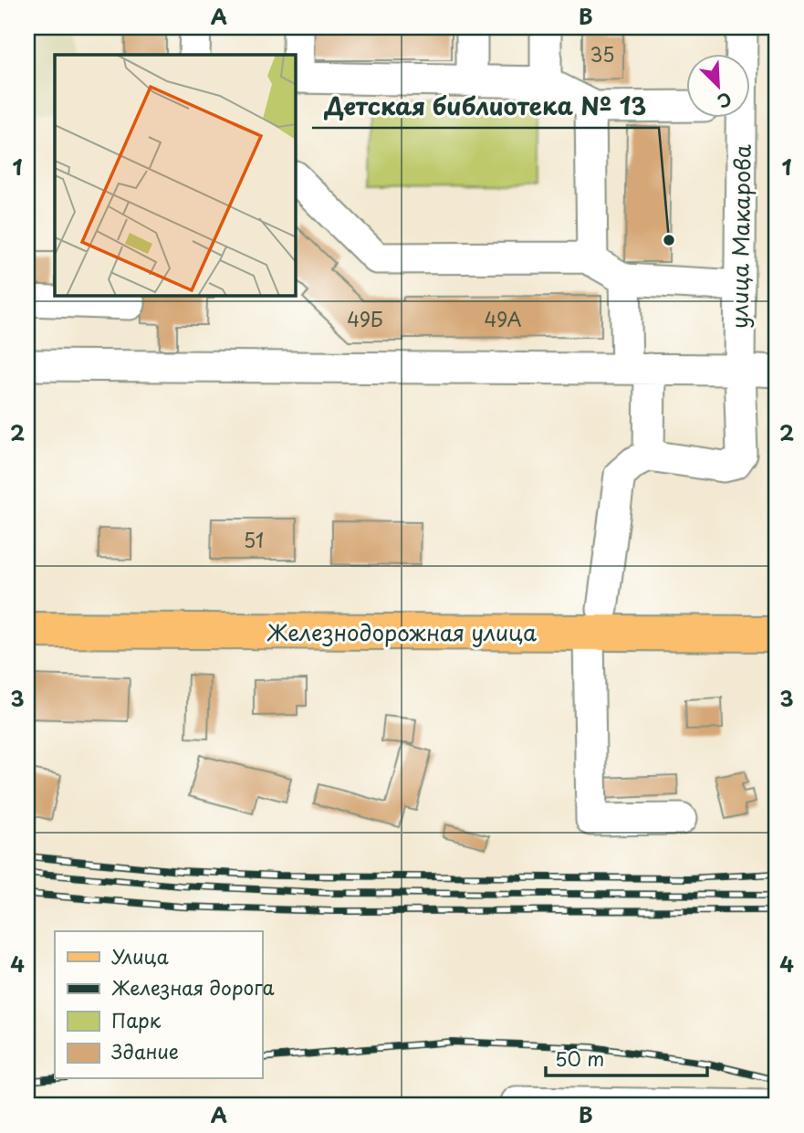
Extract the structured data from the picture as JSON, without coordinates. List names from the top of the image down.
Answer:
{
  "streets": {
    "main road": ["Железнодорожная улица"],
    "street": ["улица Макарова"]
  },
  "places": ["Детская библиотека № 13"],
  "house_numbers": [
    "35",
    "49Б",
    "49А",
    "51"
  ],
  "legend": [
    "Улица",
    "Железная дорога",
    "Парк",
    "Здание"
  ],
  "scale_bar": "50 m",
  "north": "bottom right",
  "grid": {
    "columns": ["A", "B"],
    "rows": [
      "1",
      "2",
      "3",
      "4"
    ]
  }
}
